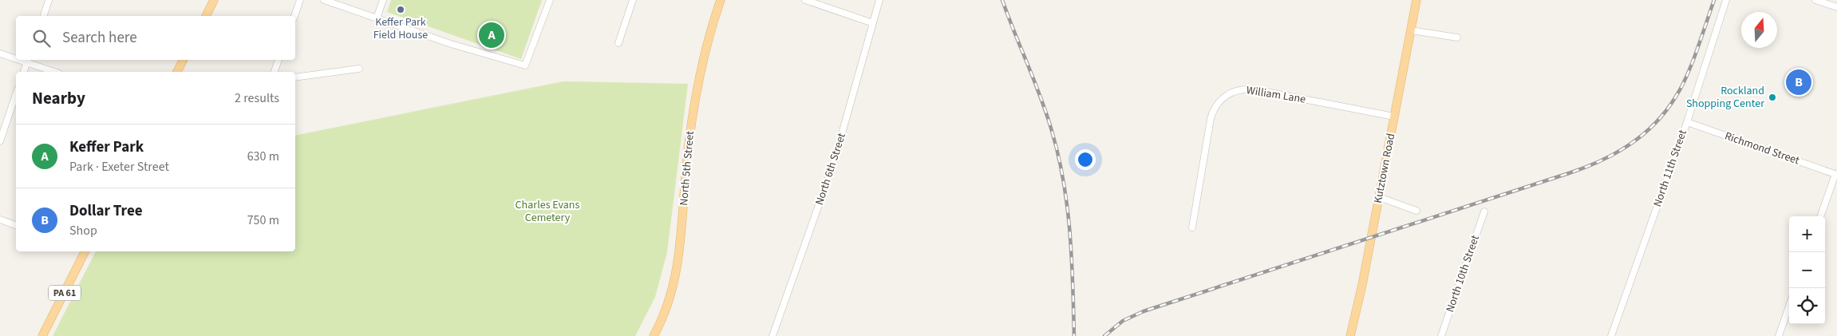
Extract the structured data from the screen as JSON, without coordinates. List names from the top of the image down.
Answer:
{
  "streets": {
    "main road": ["North 5th Street", "Kutztown Road", "PA 61"],
    "street": [
      "William Lane",
      "Richmond Street",
      "North 11th Street",
      "North 6th Street",
      "North 10th Street"
    ]
  },
  "crossings": [
    ["William Lane", "Kutztown Road"],
    ["Richmond Street", "North 11th Street"]
  ],
  "parks": ["Charles Evans Cemetery"],
  "places": ["Keffer Park Field House", "Rockland Shopping Center"],
  "north": "top",
  "page": {
    "search": "Search here",
    "pins": ["A", "B"],
    "heading": ["Nearby", "2 results"],
    "list": [
      {
        "mark": "A",
        "name": "Keffer Park",
        "note": "Park · Exeter Street",
        "value": "630 m"
      },
      {
        "mark": "B",
        "name": "Dollar Tree",
        "note": "Shop",
        "value": "750 m"
      }
    ],
    "map_buttons": ["+", "−"]
  }
}
